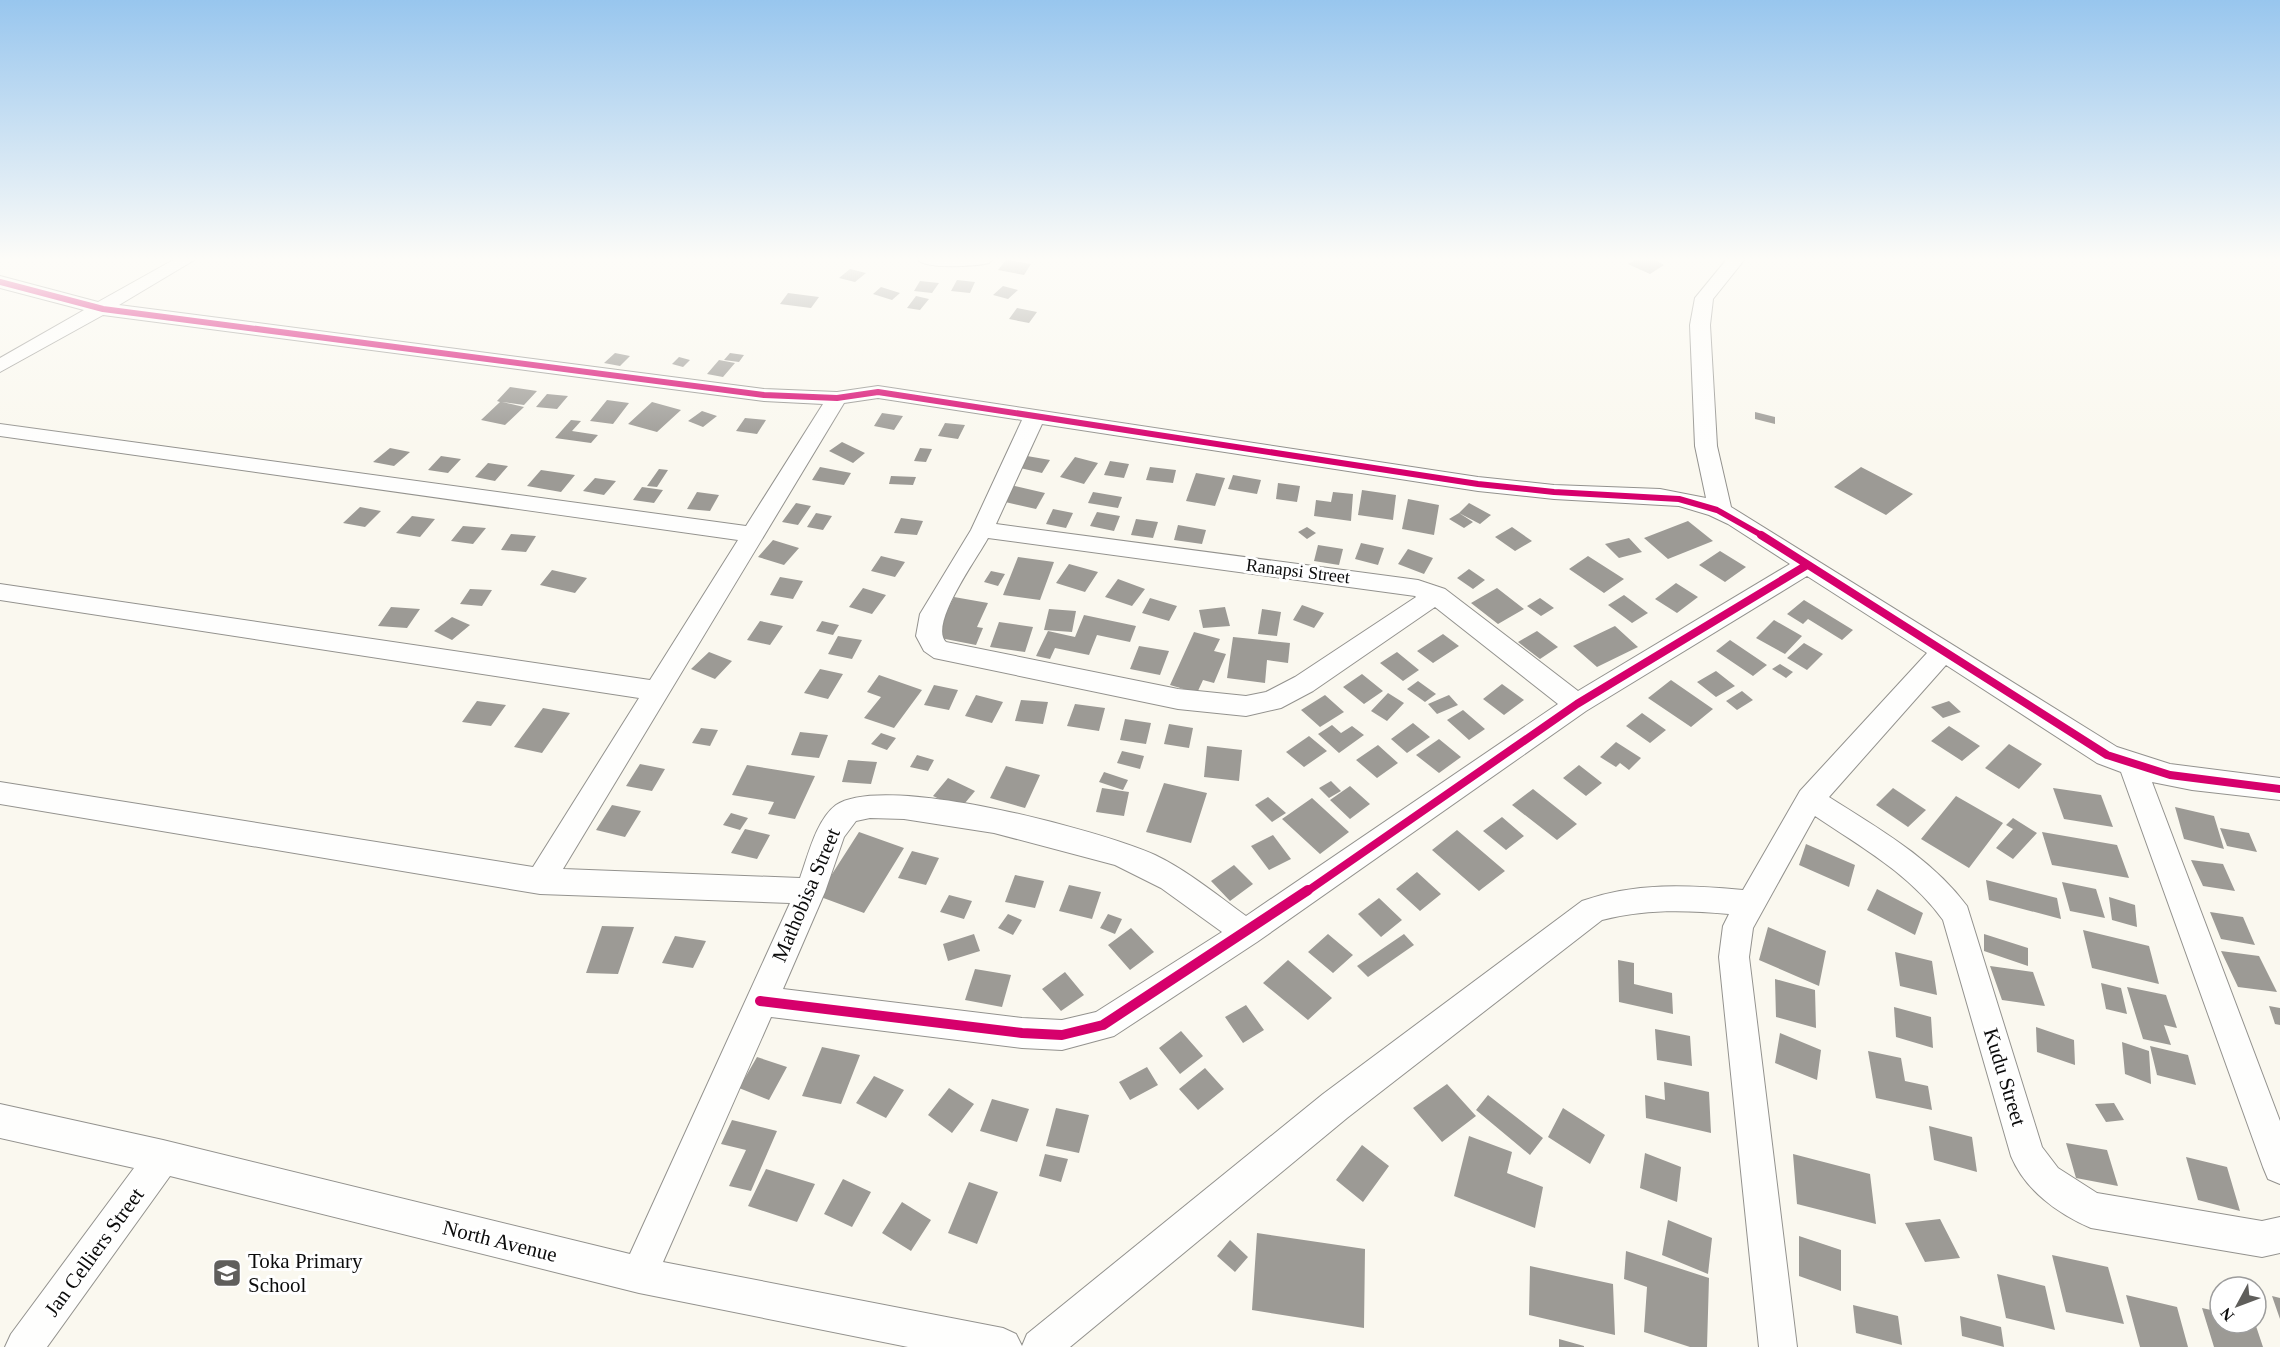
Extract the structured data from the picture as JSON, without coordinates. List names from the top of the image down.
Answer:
{
  "streets": {
    "street": [
      "Ranapsi Street",
      "Mathobisa Street",
      "Kudu Street",
      "North Avenue",
      "Jan Celliers Street"
    ]
  },
  "crossings": [
    ["Mathobisa Street", "North Avenue"],
    ["North Avenue", "Jan Celliers Street"]
  ],
  "places": {
    "school or university": ["Toka Primary School"]
  },
  "north": "bottom left"
}
